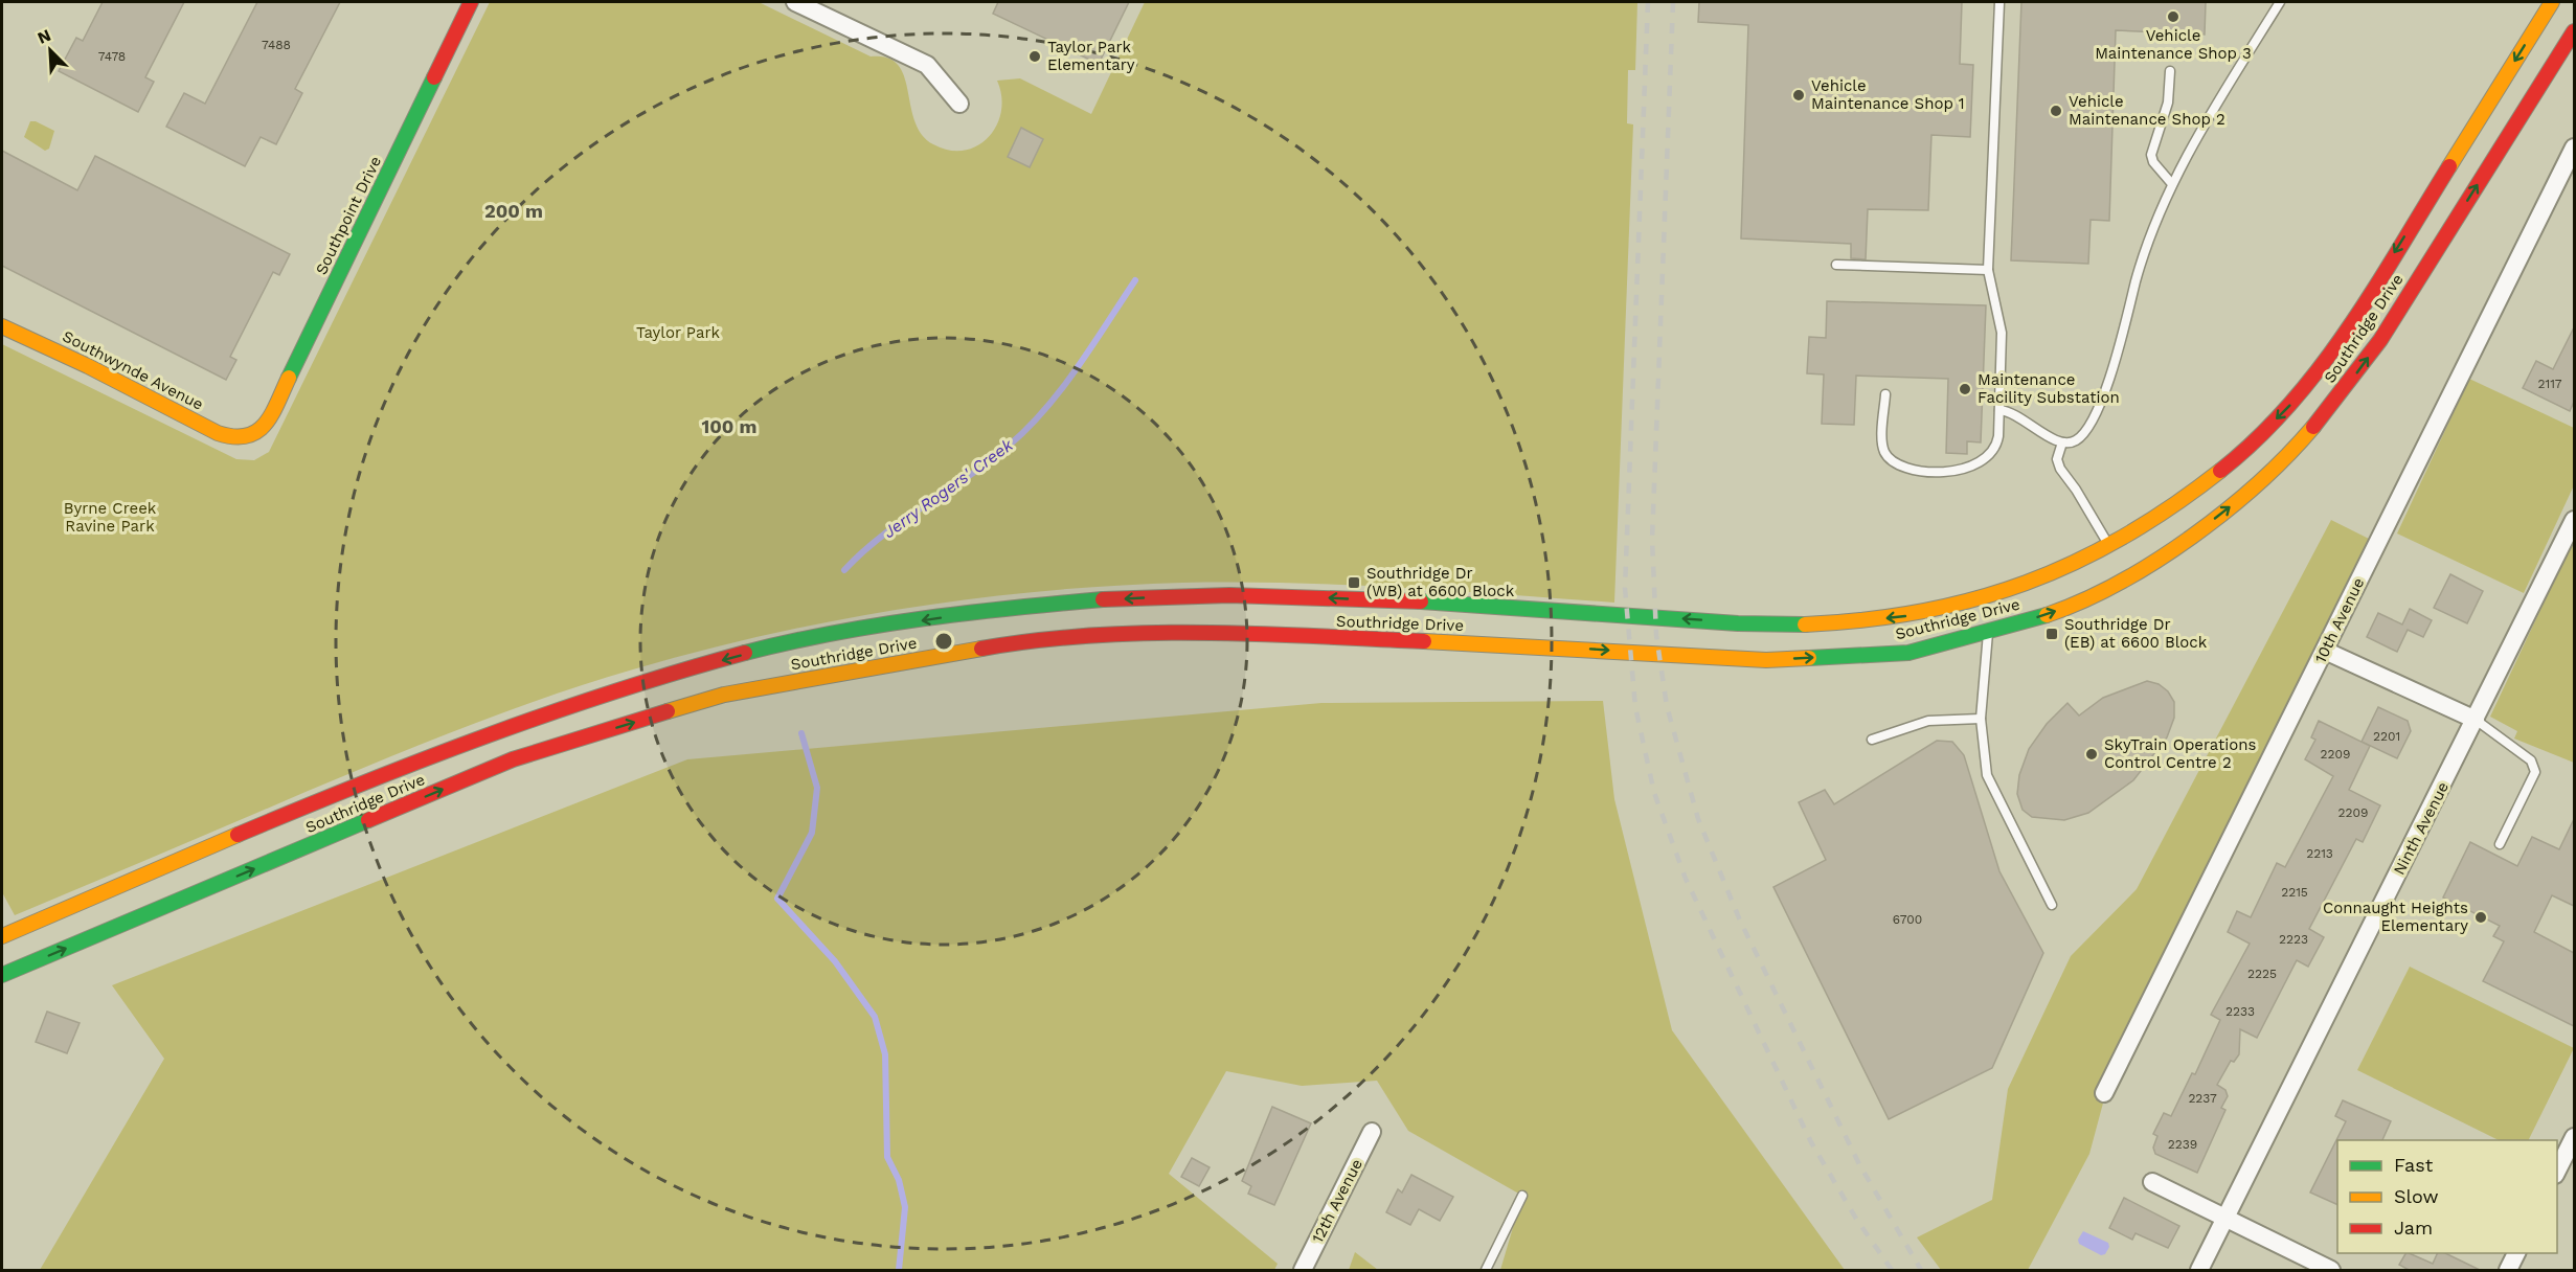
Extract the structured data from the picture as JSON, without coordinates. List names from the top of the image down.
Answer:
{
  "streets": {
    "main road": ["Southpoint Drive", "Southridge Drive", "Southwynde Avenue"],
    "street": ["10th Avenue", "Ninth Avenue", "12th Avenue"]
  },
  "crossings": [
    ["Southpoint Drive", "Southwynde Avenue"]
  ],
  "water": ["Jerry Rogers' Creek"],
  "parks": ["Taylor Park", "Byrne Creek Ravine Park"],
  "places": {
    "other": [
      "Vehicle Maintenance Shop 3",
      "Taylor Park Elementary",
      "Vehicle Maintenance Shop 1",
      "Vehicle Maintenance Shop 2",
      "Maintenance Facility Substation",
      "SkyTrain Operations Control Centre 2",
      "Connaught Heights Elementary"
    ],
    "transit": ["Southridge Dr (WB) at 6600 Block", "Southridge Dr (EB) at 6600 Block"]
  },
  "house_numbers": [
    "7488",
    "7478",
    "2117",
    "2201",
    "2209",
    "2209",
    "2213",
    "2215",
    "6700",
    "2223",
    "2225",
    "2233",
    "2237",
    "2239"
  ],
  "legend": ["Fast", "Slow", "Jam"],
  "north": "top left",
  "rings": ["200 m", "100 m"]
}
